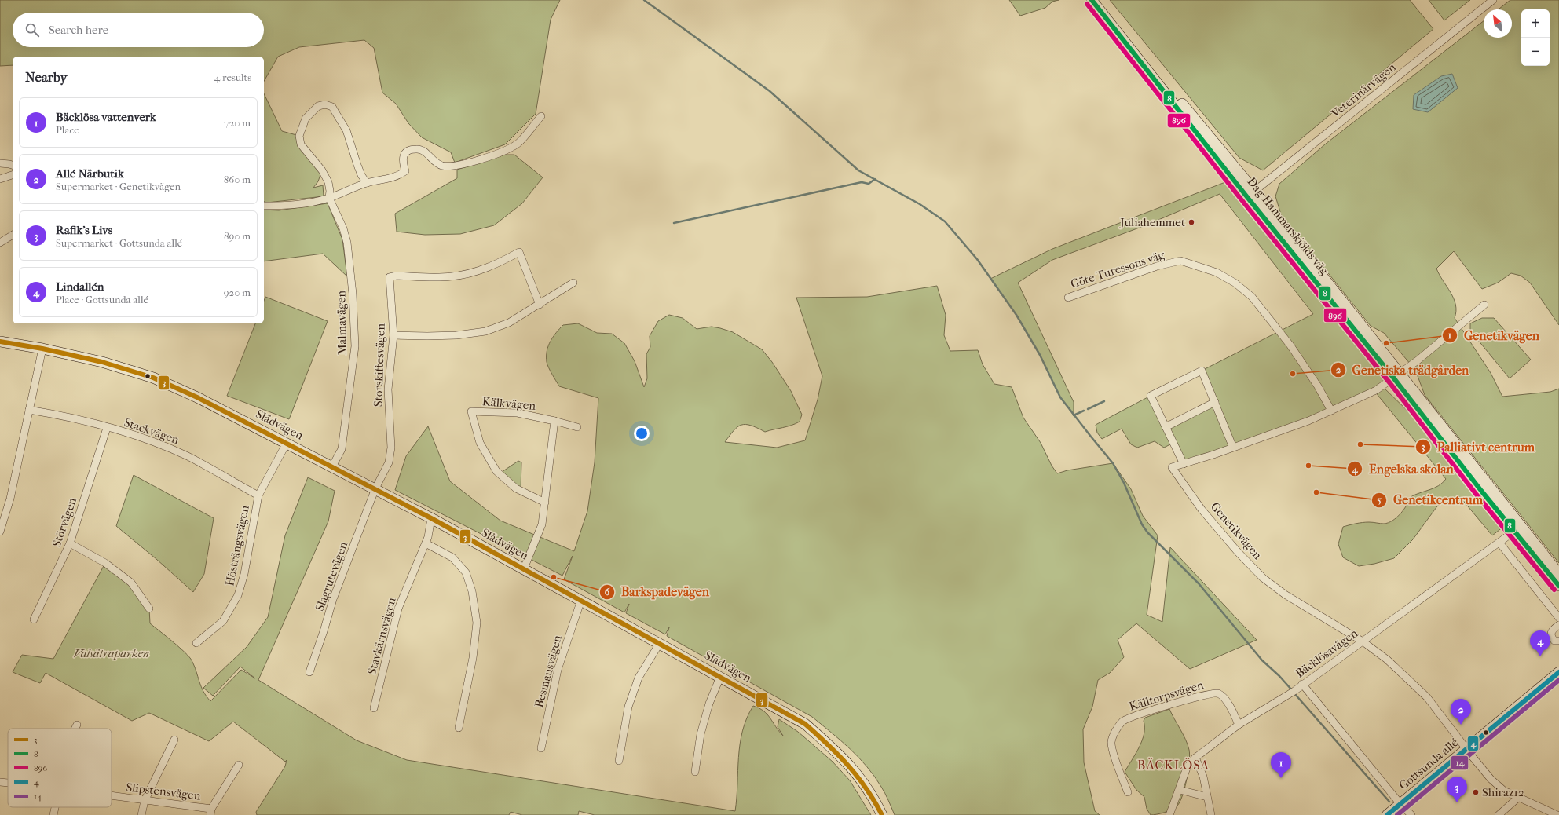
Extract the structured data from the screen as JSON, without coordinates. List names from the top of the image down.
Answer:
{
  "streets": {
    "street": [
      "Veterinärvägen",
      "Dag Hammarskjölds väg",
      "Göte Turessons väg",
      "Malmavägen",
      "Storskiftesvägen",
      "Kälkvägen",
      "Slädvägen",
      "Stackvägen",
      "Störvägen",
      "Genetikvägen",
      "Hösträngsvägen",
      "Slagrutevägen",
      "Stavkärnsvägen",
      "Bäcklösavägen",
      "Besmansvägen",
      "Källtorpsvägen",
      "Gottsunda allé",
      "Slipstensvägen"
    ]
  },
  "crossings": [
    ["Veterinärvägen", "Dag Hammarskjölds väg"],
    ["Dag Hammarskjölds väg", "Genetikvägen"],
    ["Dag Hammarskjölds väg", "Bäcklösavägen"],
    ["Göte Turessons väg", "Genetikvägen"],
    ["Malmavägen", "Slädvägen"],
    ["Storskiftesvägen", "Slädvägen"],
    ["Storskiftesvägen", "Slagrutevägen"],
    ["Slädvägen", "Hösträngsvägen"],
    ["Slädvägen", "Slagrutevägen"],
    ["Slädvägen", "Stavkärnsvägen"],
    ["Slädvägen", "Besmansvägen"],
    ["Stackvägen", "Störvägen"],
    ["Stackvägen", "Hösträngsvägen"],
    ["Genetikvägen", "Bäcklösavägen"],
    ["Genetikvägen", "Gottsunda allé"],
    ["Bäcklösavägen", "Källtorpsvägen"]
  ],
  "districts": ["BÄCKLÖSA"],
  "parks": ["Valsätraparken"],
  "places": [
    "Juliahemmet",
    "Genetikvägen",
    "Genetiska trädgården",
    "Palliativt centrum",
    "Engelska skolan",
    "Genetikcentrum",
    "Barkspadevägen",
    "Shiraz12"
  ],
  "lines": [
    "transit line 8",
    "transit line 896",
    "transit line 3",
    "transit line 4",
    "transit line 14"
  ],
  "legend": [
    "3",
    "8",
    "896",
    "4",
    "14"
  ],
  "north": "top left",
  "page": {
    "map_buttons": ["+", "−"],
    "search": "Search here",
    "heading": ["Nearby", "4 results"],
    "list": [
      {
        "mark": "1",
        "name": "Bäcklösa vattenverk",
        "note": "Place",
        "value": "720 m"
      },
      {
        "mark": "2",
        "name": "Allé Närbutik",
        "note": "Supermarket · Genetikvägen",
        "value": "860 m"
      },
      {
        "mark": "3",
        "name": "Rafik's Livs",
        "note": "Supermarket · Gottsunda allé",
        "value": "890 m"
      },
      {
        "mark": "4",
        "name": "Lindallén",
        "note": "Place · Gottsunda allé",
        "value": "920 m"
      }
    ],
    "pins": [
      "4",
      "2",
      "1",
      "3"
    ]
  }
}
